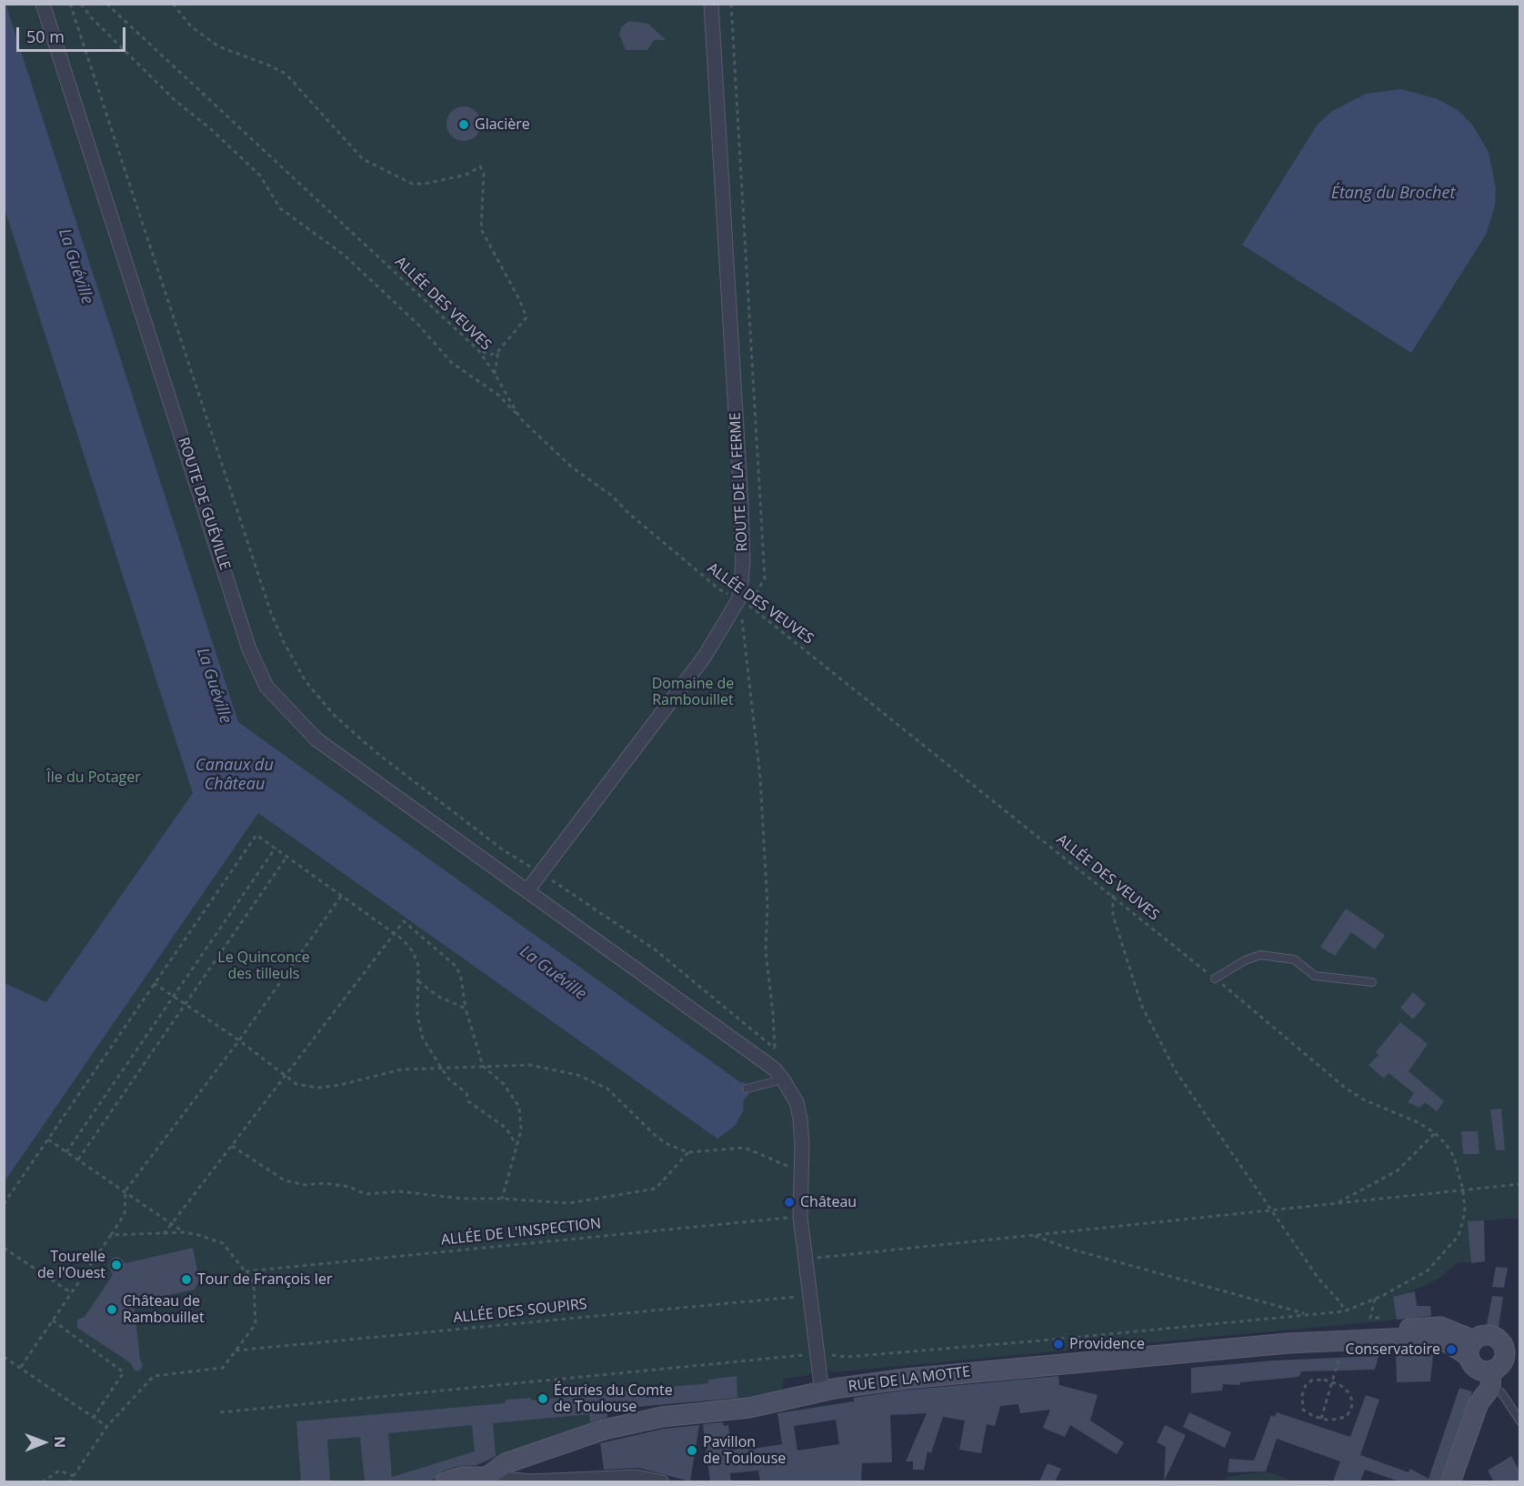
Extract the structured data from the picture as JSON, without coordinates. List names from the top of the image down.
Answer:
{
  "streets": {
    "street": ["ROUTE DE LA FERME", "ROUTE DE GUÉVILLE", "RUE DE LA MOTTE"],
    "path": ["ALLÉE DES VEUVES", "ALLÉE DE L'INSPECTION", "ALLÉE DES SOUPIRS"]
  },
  "crossings": [
    ["ALLÉE DES VEUVES", "ROUTE DE LA FERME"],
    ["ALLÉE DES VEUVES", "ROUTE DE GUÉVILLE"],
    ["ROUTE DE LA FERME", "ROUTE DE GUÉVILLE"],
    ["ROUTE DE GUÉVILLE", "ALLÉE DE L'INSPECTION"],
    ["ROUTE DE GUÉVILLE", "ALLÉE DES SOUPIRS"],
    ["ROUTE DE GUÉVILLE", "RUE DE LA MOTTE"]
  ],
  "water": ["Étang du Brochet", "La Guéville", "Canaux du Château"],
  "parks": ["Domaine de Rambouillet", "Île du Potager", "Le Quinconce des tilleuls"],
  "places": [
    "Glacière",
    "Château",
    "Tourelle de l'Ouest",
    "Tour de François Ier",
    "Château de Rambouillet",
    "Providence",
    "Conservatoire",
    "Écuries du Comte de Toulouse",
    "Pavillon de Toulouse"
  ],
  "scale_bar": "50 m",
  "north": "right"
}
